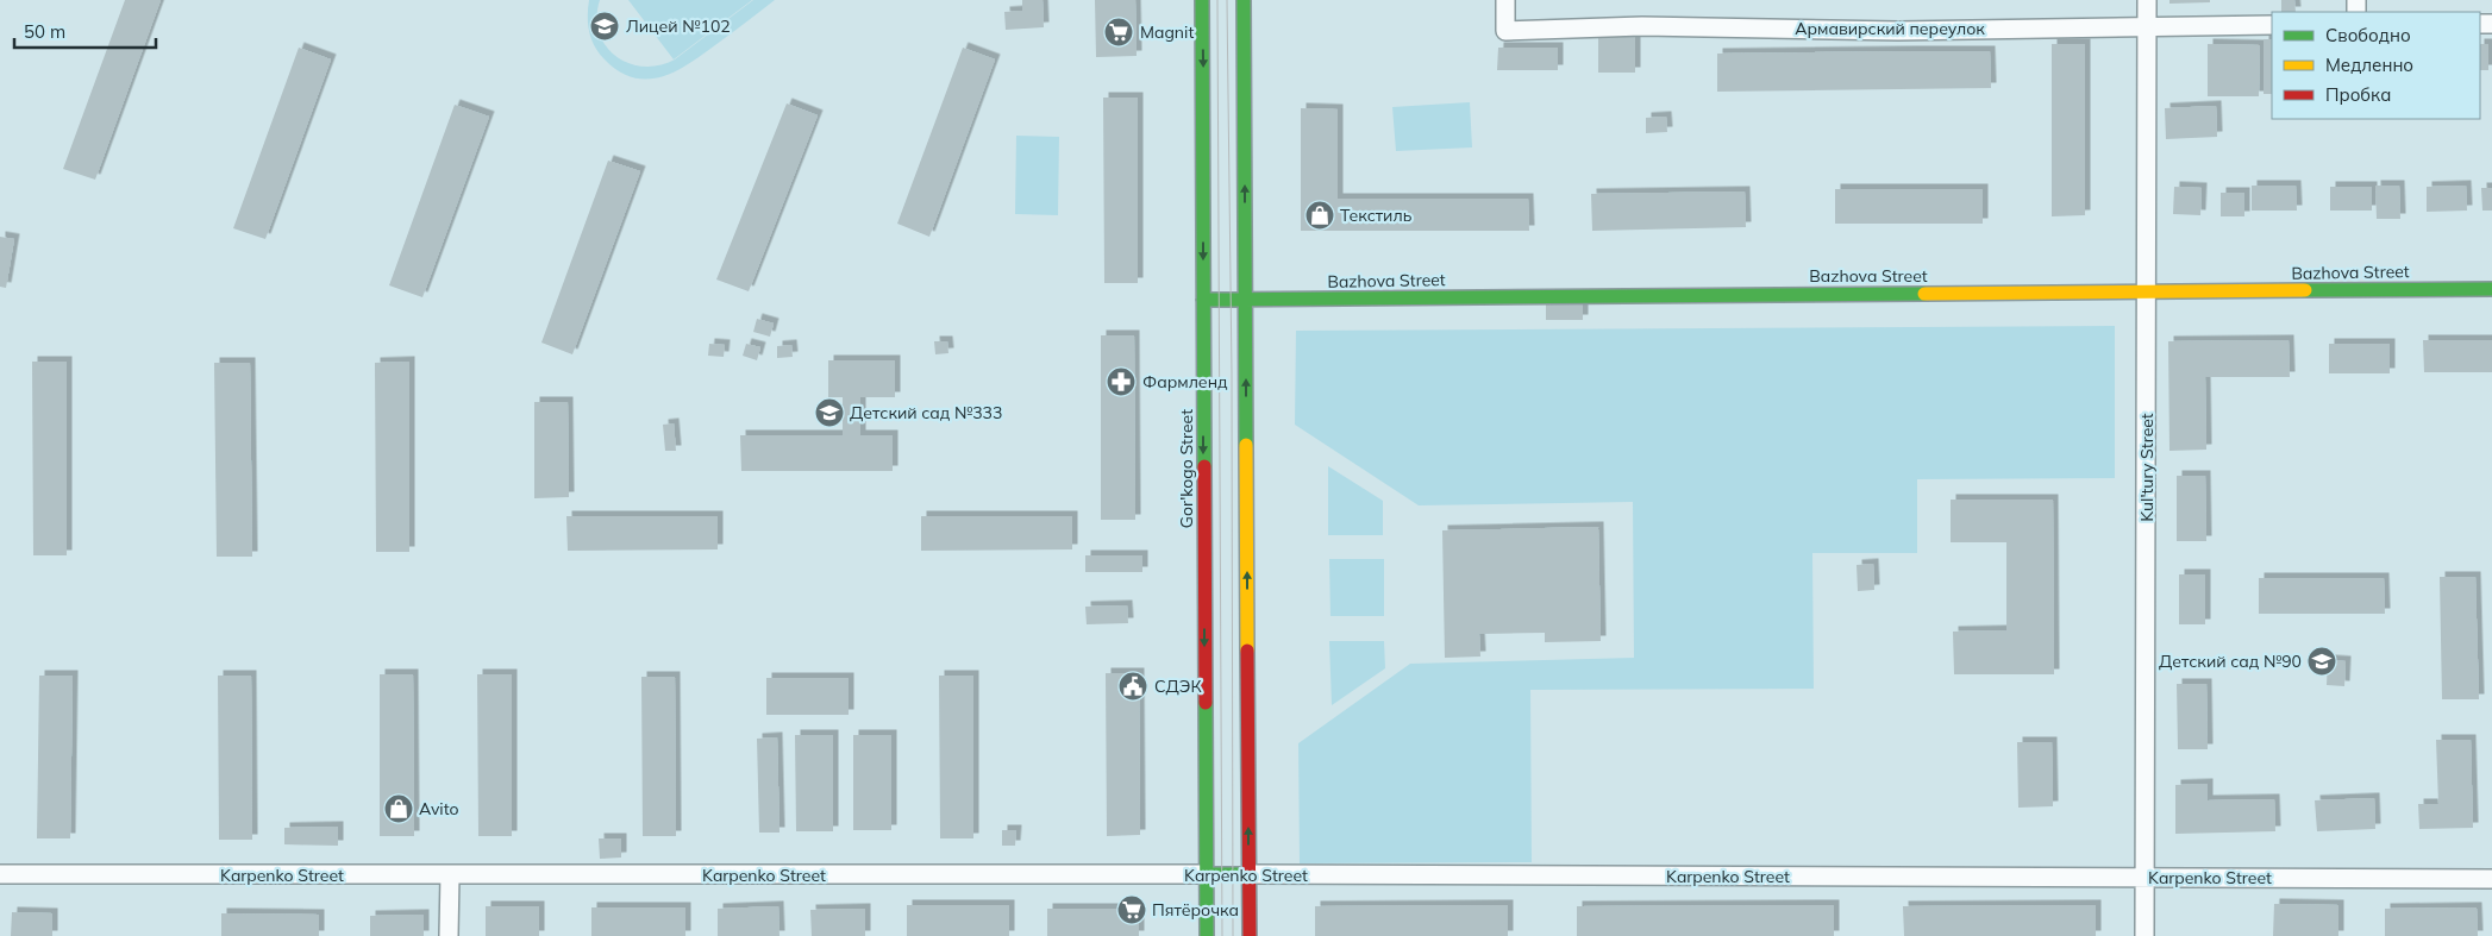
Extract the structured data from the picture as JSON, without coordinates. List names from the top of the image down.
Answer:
{
  "streets": {
    "main road": ["Bazhova Street", "Gor'kogo Street", "Karpenko Street"],
    "street": ["Армавирский переулок", "Kul'tury Street"]
  },
  "crossings": [
    ["Армавирский переулок", "Kul'tury Street"],
    ["Bazhova Street", "Kul'tury Street"],
    ["Bazhova Street", "Gor'kogo Street"],
    ["Kul'tury Street", "Karpenko Street"],
    ["Gor'kogo Street", "Karpenko Street"]
  ],
  "places": {
    "school or university": ["Лицей №102", "Детский сад №333", "Детский сад №90"],
    "supermarket": ["Magnit", "Пятёрочка"],
    "shop": ["Текстиль", "Avito"],
    "pharmacy": ["Фармленд"],
    "public building": ["СДЭК"]
  },
  "legend": ["Свободно", "Медленно", "Пробка"],
  "scale_bar": "50 m"
}
